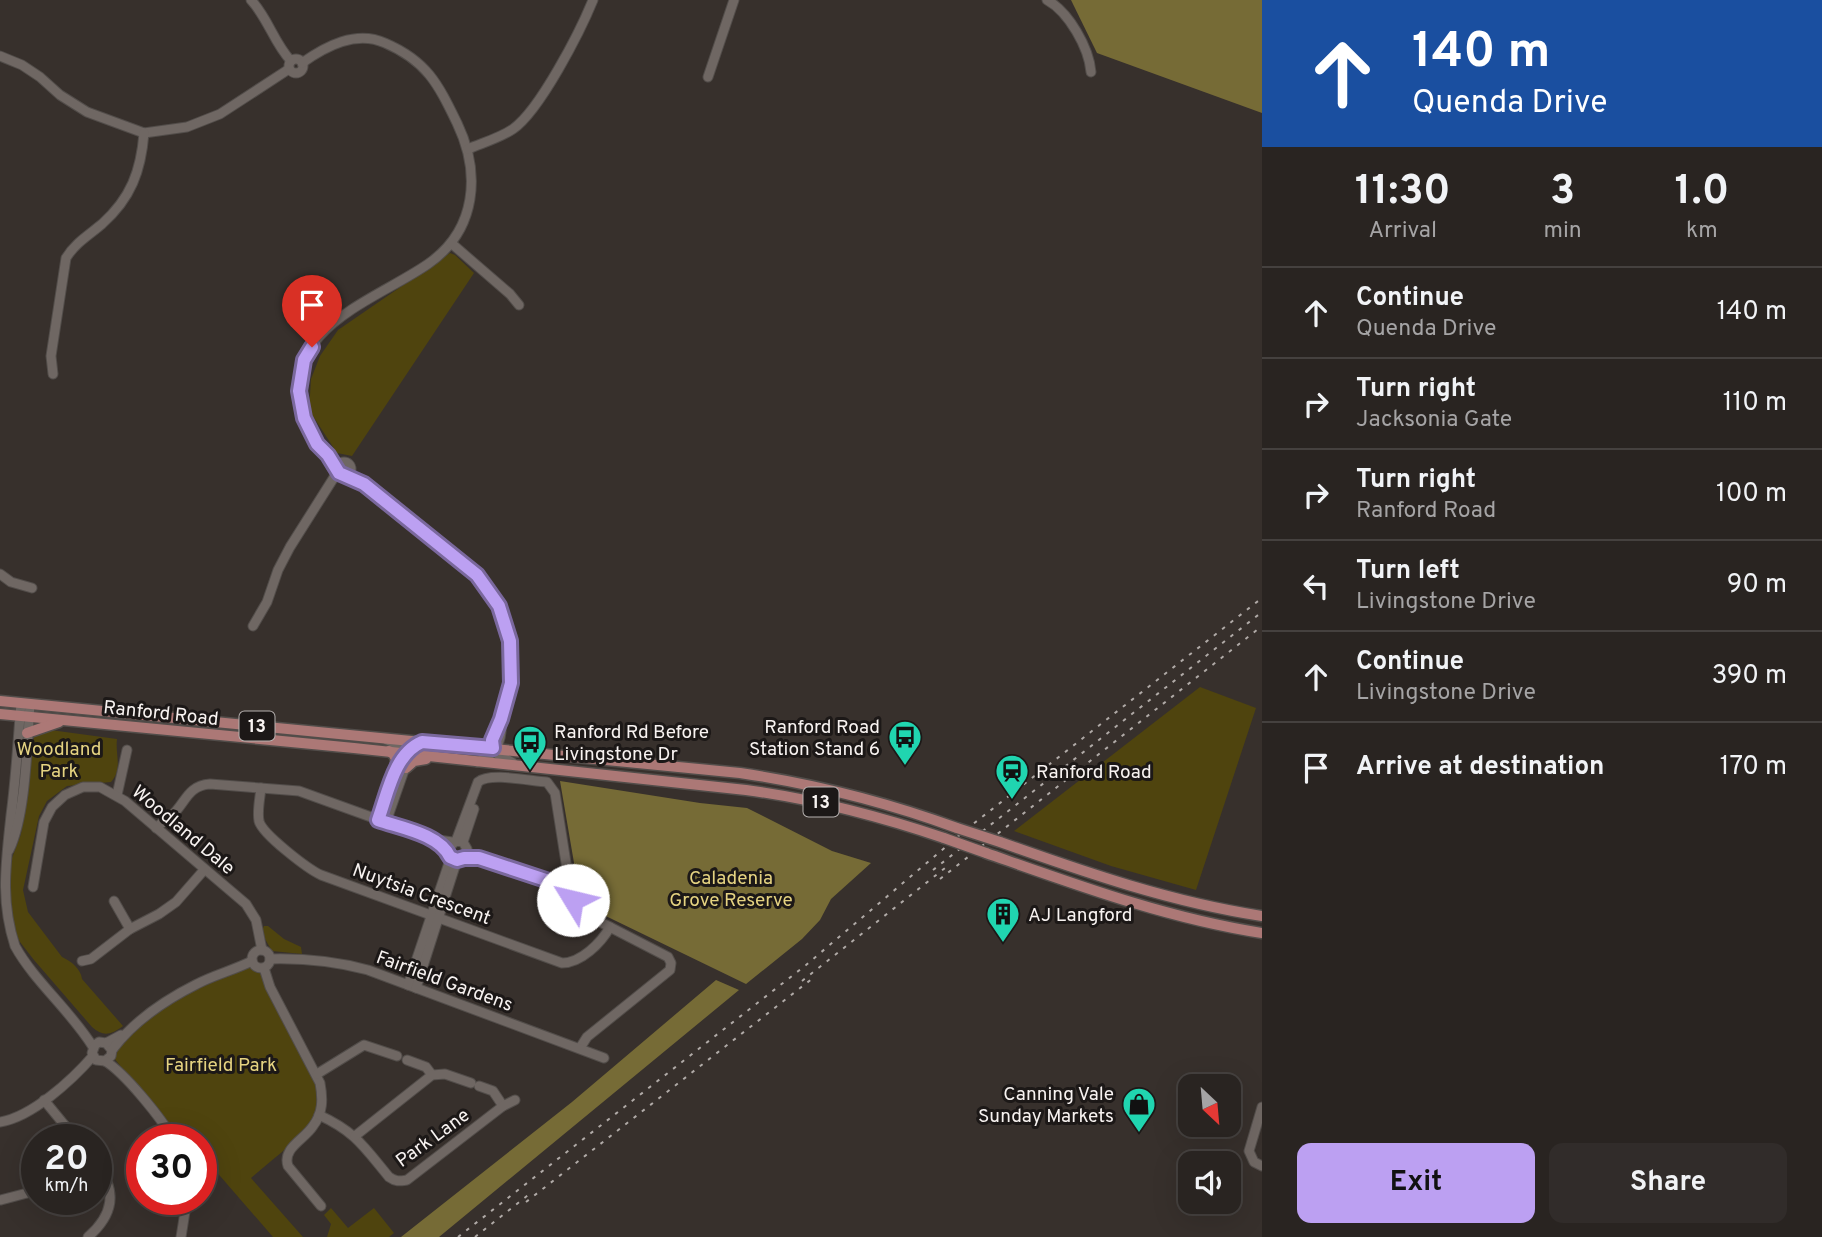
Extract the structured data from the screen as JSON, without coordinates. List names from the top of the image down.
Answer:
{
  "streets": {
    "main road": ["Ranford Road", "13"],
    "street": [
      "Woodland Dale",
      "Nuytsia Crescent",
      "Fairfield Gardens",
      "Park Lane"
    ]
  },
  "crossings": [
    ["Woodland Dale", "Fairfield Gardens"]
  ],
  "parks": ["Woodland Park", "Caladenia Grove Reserve", "Fairfield Park"],
  "places": {
    "bus stop": ["Ranford Road Station Stand 6", "Ranford Rd Before Livingstone Dr"],
    "station": ["Ranford Road"],
    "building": ["AJ Langford"],
    "shop": ["Canning Vale Sunday Markets"]
  },
  "north": "bottom right",
  "page": {
    "turn": ["140 m", "Quenda Drive"],
    "eta": [
      "11:30",
      "Arrival",
      "3",
      "min",
      "1.0",
      "km"
    ],
    "list": [
      {
        "name": "Continue",
        "note": "Quenda Drive",
        "value": "140 m"
      },
      {
        "name": "Turn right",
        "note": "Jacksonia Gate",
        "value": "110 m"
      },
      {
        "name": "Turn right",
        "note": "Ranford Road",
        "value": "100 m"
      },
      {
        "name": "Turn left",
        "note": "Livingstone Drive",
        "value": "90 m"
      },
      {
        "name": "Continue",
        "note": "Livingstone Drive",
        "value": "390 m"
      },
      {
        "name": "Arrive at destination",
        "value": "170 m"
      }
    ],
    "speed": "20 km/h",
    "limit": "30",
    "buttons": ["Exit", "Share"]
  }
}
